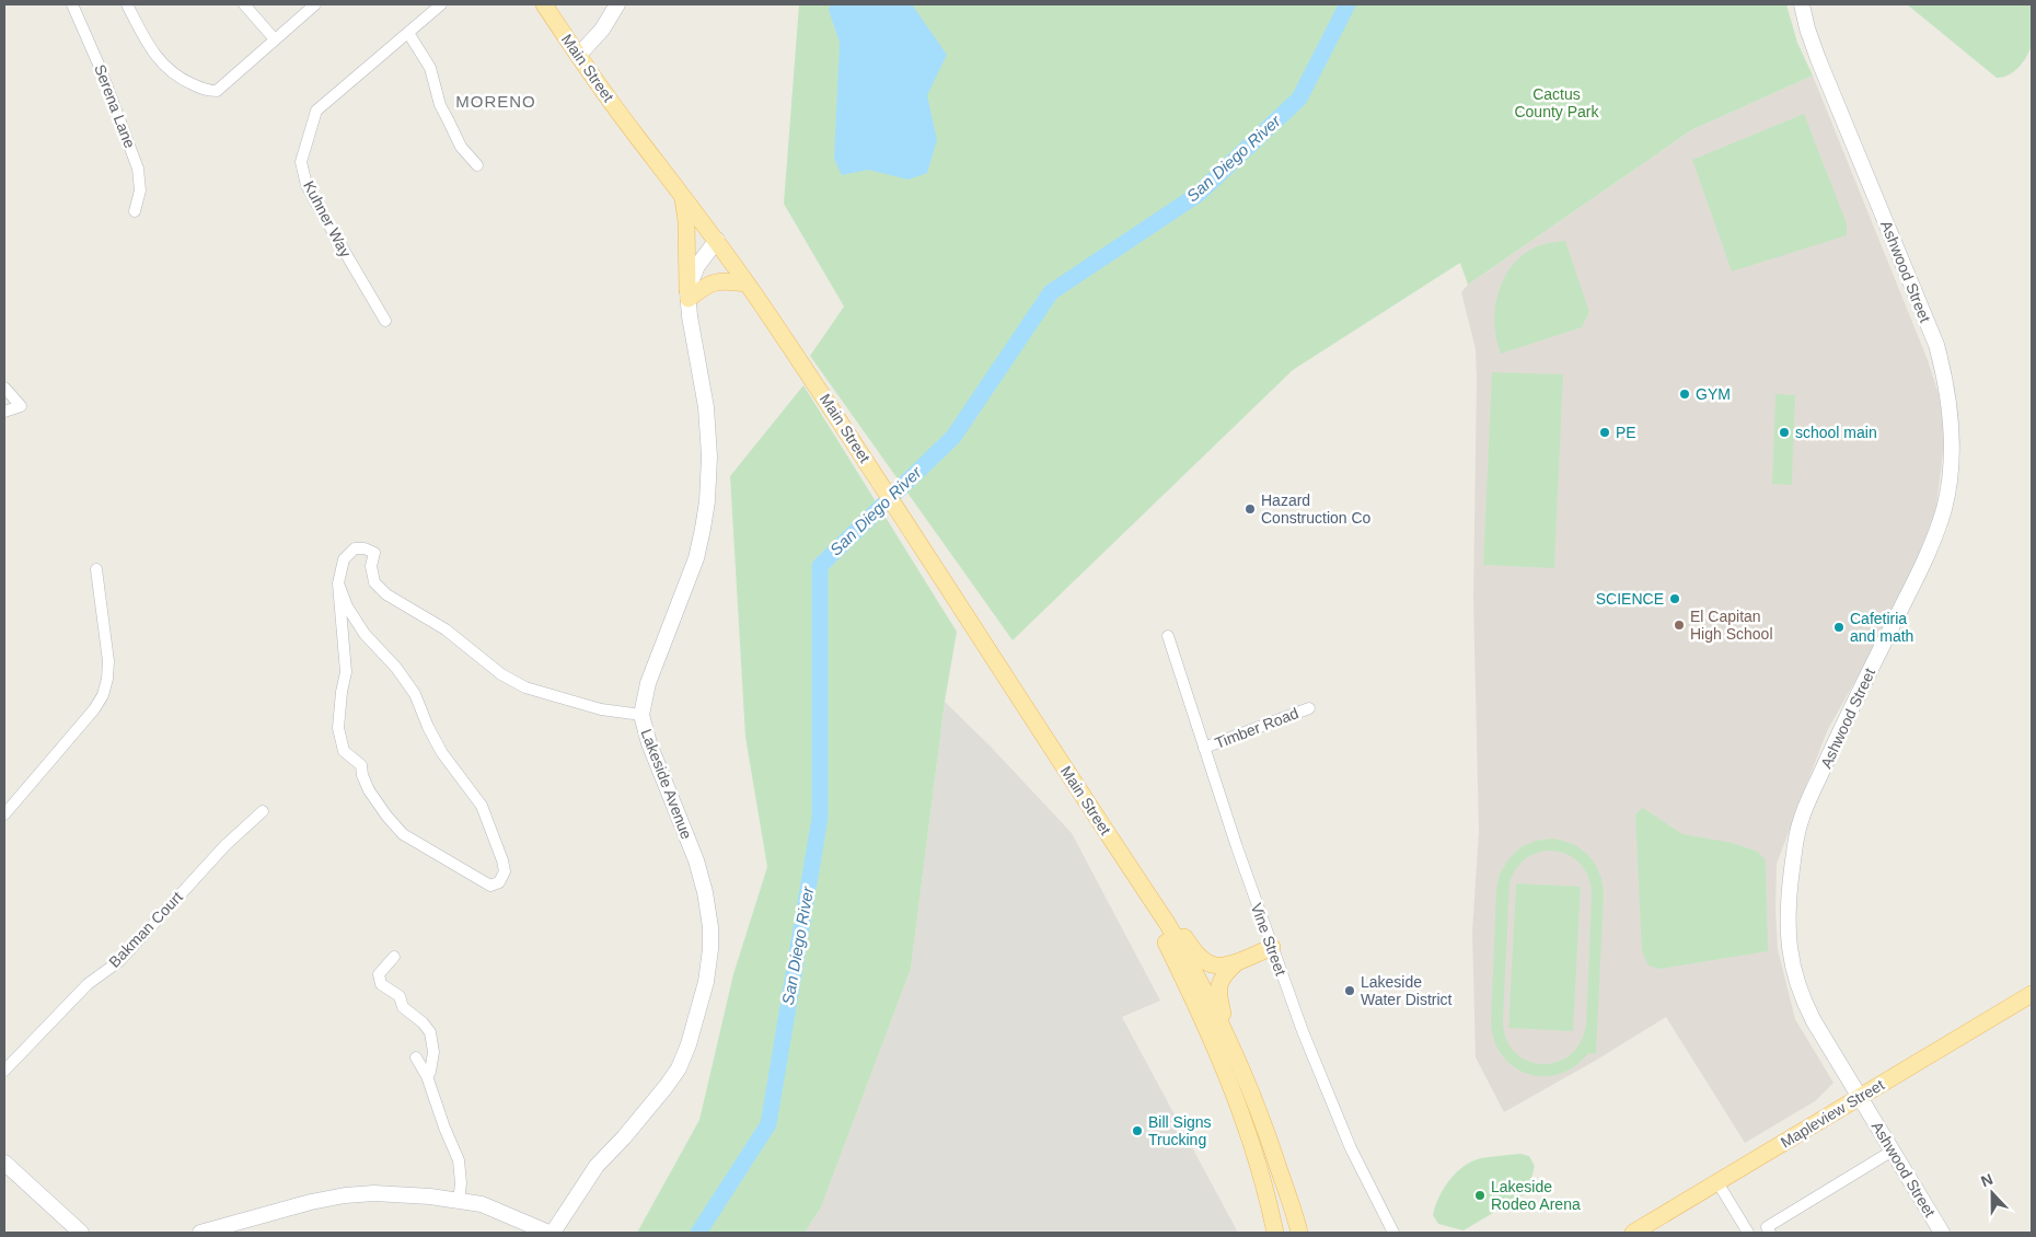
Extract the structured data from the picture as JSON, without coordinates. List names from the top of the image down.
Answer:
{
  "streets": {
    "main road": [
      "Main Street",
      "Ashwood Street",
      "Lakeside Avenue",
      "Mapleview Street"
    ],
    "street": [
      "Serena Lane",
      "Kuhner Way",
      "Timber Road",
      "Bakman Court",
      "Vine Street"
    ]
  },
  "crossings": [
    ["Main Street", "Lakeside Avenue"],
    ["Ashwood Street", "Mapleview Street"],
    ["Timber Road", "Vine Street"]
  ],
  "districts": ["MORENO"],
  "water": ["San Diego River"],
  "parks": ["Cactus County Park"],
  "places": [
    "GYM",
    "PE",
    "school main",
    "Hazard Construction Co",
    "SCIENCE",
    "El Capitan High School",
    "Cafetiria and math",
    "Lakeside Water District",
    "Bill Signs Trucking",
    "Lakeside Rodeo Arena"
  ],
  "north": "top"
}
